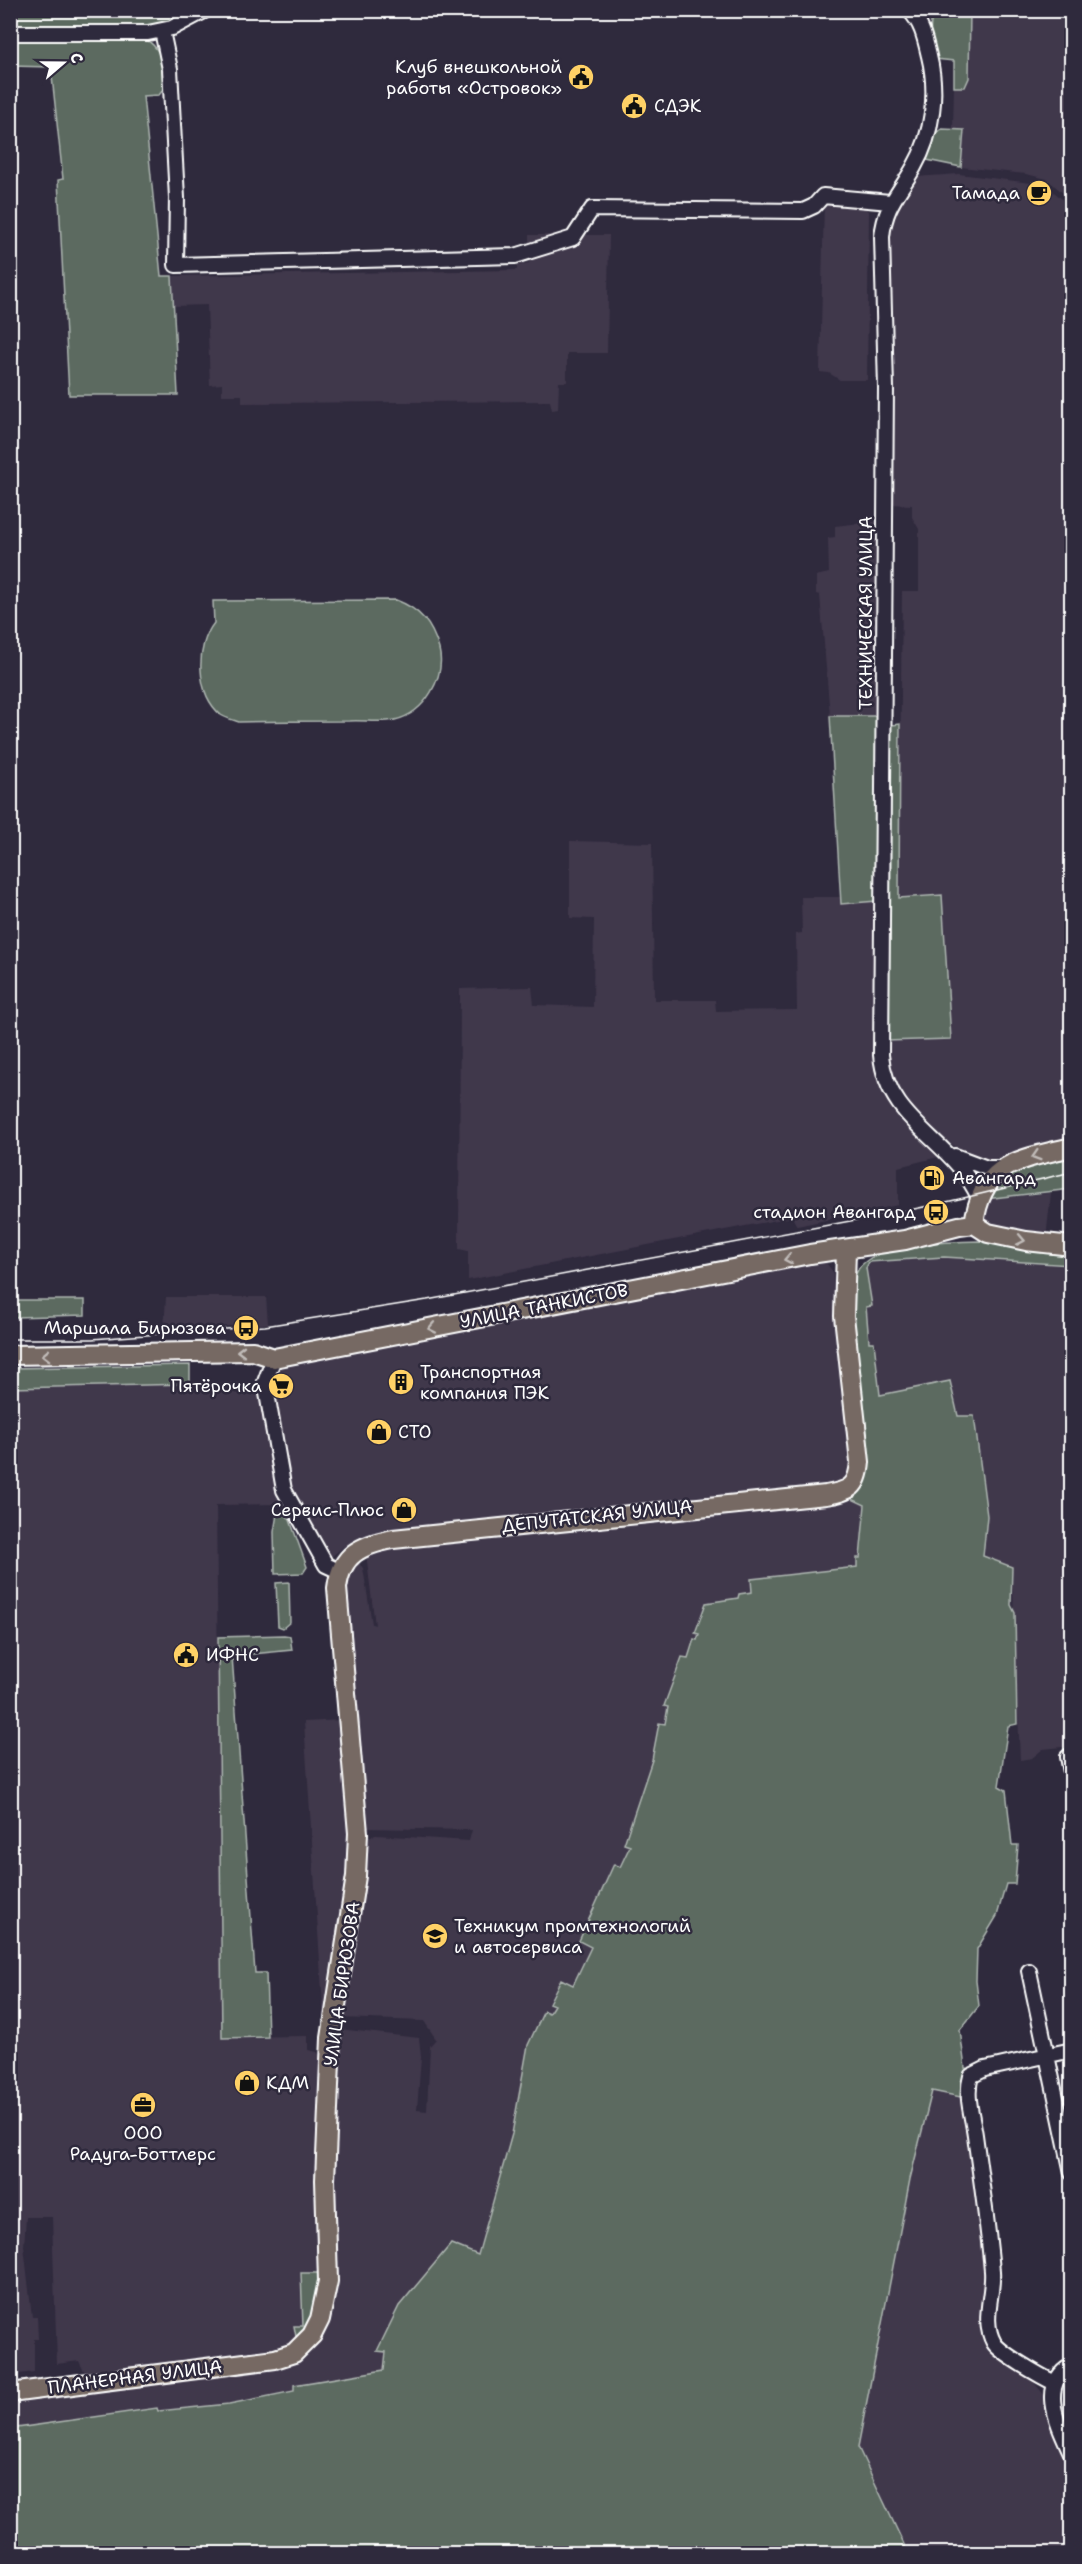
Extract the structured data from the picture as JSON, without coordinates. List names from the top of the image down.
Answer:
{
  "streets": {
    "main road": [
      "УЛИЦА ТАНКИСТОВ",
      "ДЕПУТАТСКАЯ УЛИЦА",
      "УЛИЦА БИРЮЗОВА",
      "ПЛАНЕРНАЯ УЛИЦА"
    ],
    "street": ["ТЕХНИЧЕСКАЯ УЛИЦА"]
  },
  "crossings": [
    ["УЛИЦА ТАНКИСТОВ", "ДЕПУТАТСКАЯ УЛИЦА"],
    ["ДЕПУТАТСКАЯ УЛИЦА", "УЛИЦА БИРЮЗОВА"],
    ["УЛИЦА БИРЮЗОВА", "ПЛАНЕРНАЯ УЛИЦА"]
  ],
  "one_way": ["УЛИЦА ТАНКИСТОВ"],
  "places": {
    "public building": ["Клуб внешкольной работы «Островок»", "СДЭК", "ИФНС"],
    "cafe": ["Тамада"],
    "fuel station": ["Авангард"],
    "bus stop": ["стадион Авангард", "Маршала Бирюзова"],
    "building": ["Транспортная компания ПЭК"],
    "supermarket": ["Пятёрочка"],
    "shop": ["СТО", "Сервис-Плюс", "КДМ"],
    "school or university": ["Техникум промтехнологий и автосервиса"],
    "office": ["ООО Радуга-Боттлерс"]
  },
  "north": "right"
}
